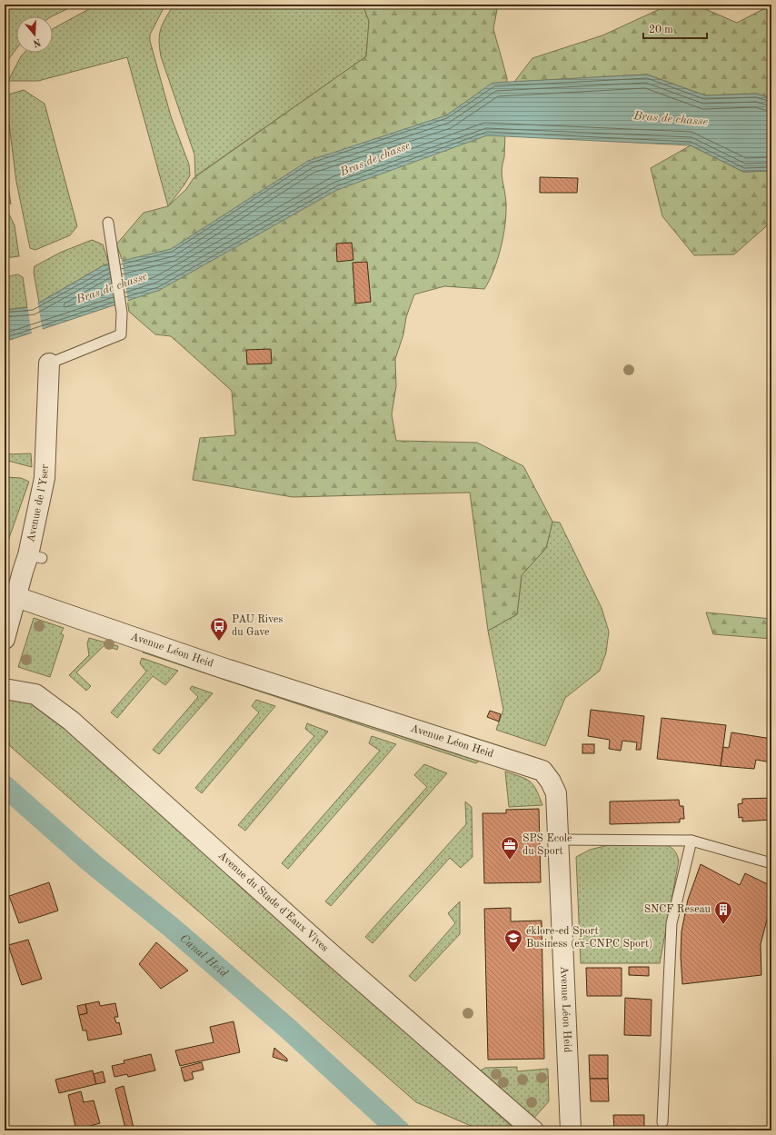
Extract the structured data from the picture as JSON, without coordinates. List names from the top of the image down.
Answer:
{
  "streets": {
    "street": ["Avenue de l'Yser", "Avenue Léon Heid", "Avenue du Stade d'Eaux Vives"]
  },
  "crossings": [
    ["Avenue de l'Yser", "Avenue Léon Heid"]
  ],
  "water": ["Bras de chasse", "Canal Heïd"],
  "places": {
    "bus stop": ["PAU Rives du Gave"],
    "office": ["SPS Ecole du Sport"],
    "building": ["SNCF Reseau"],
    "school or university": ["éklore-ed Sport Business (ex-CNPC Sport)"]
  },
  "scale_bar": "20 m",
  "north": "bottom"
}
